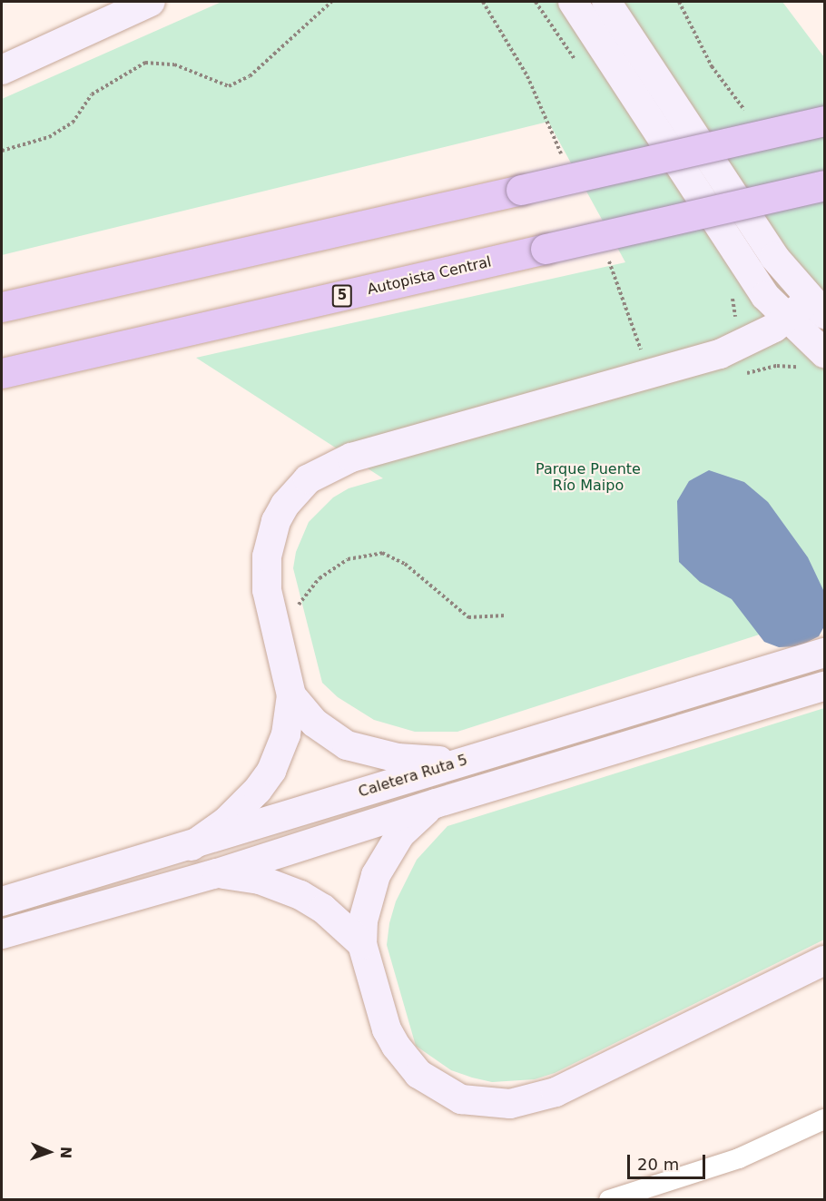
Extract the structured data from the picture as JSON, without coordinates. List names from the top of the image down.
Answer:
{
  "streets": {
    "highway": ["Autopista Central", "5"],
    "main road": ["Caletera Ruta 5"]
  },
  "parks": ["Parque Puente Río Maipo"],
  "scale_bar": "20 m",
  "north": "right"
}
